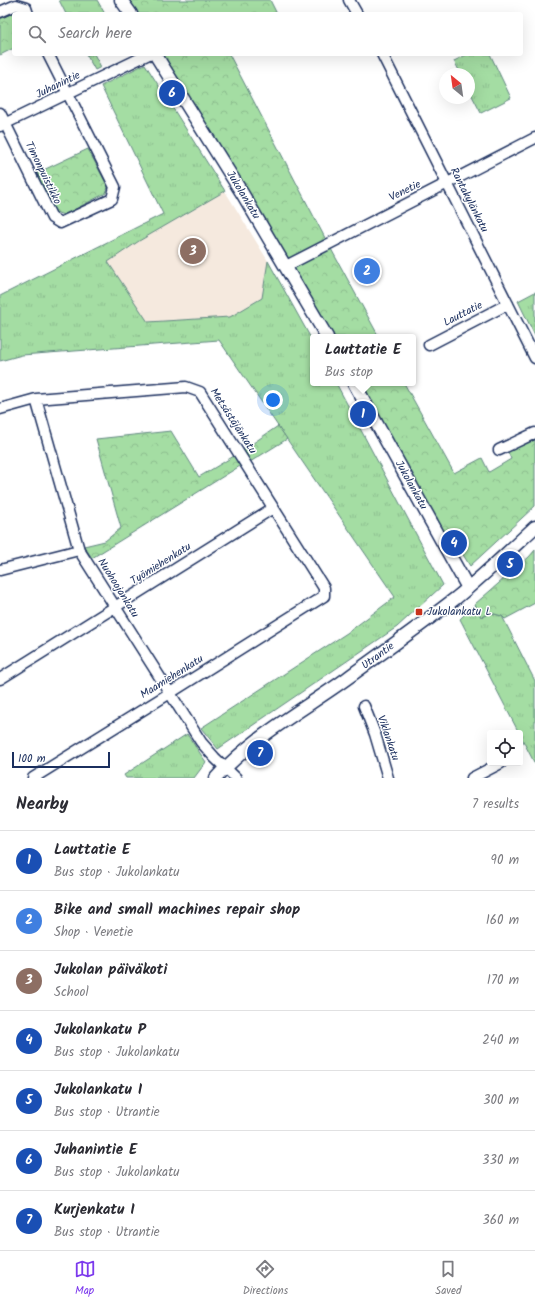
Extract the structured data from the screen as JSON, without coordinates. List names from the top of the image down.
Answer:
{
  "streets": {
    "main road": ["Jukolankatu", "Utrantie"],
    "street": [
      "Juhanintie",
      "Timonpuistikko",
      "Venetie",
      "Rantakylänkatu",
      "Lauttatie",
      "Metsästäjänkatu",
      "Työmiehenkatu",
      "Nuohoojankatu",
      "Maamiehenkatu",
      "Viklankatu"
    ]
  },
  "crossings": [
    ["Juhanintie", "Timonpuistikko"],
    ["Venetie", "Jukolankatu"],
    ["Venetie", "Rantakylänkatu"],
    ["Jukolankatu", "Utrantie"],
    ["Rantakylänkatu", "Lauttatie"],
    ["Metsästäjänkatu", "Työmiehenkatu"],
    ["Metsästäjänkatu", "Nuohoojankatu"],
    ["Metsästäjänkatu", "Maamiehenkatu"],
    ["Työmiehenkatu", "Nuohoojankatu"],
    ["Nuohoojankatu", "Utrantie"],
    ["Nuohoojankatu", "Maamiehenkatu"]
  ],
  "places": {
    "transit": ["Jukolankatu L"]
  },
  "scale_bar": "100 m",
  "north": "top left",
  "page": {
    "search": "Search here",
    "pins": [
      "6",
      "3",
      "2",
      "1",
      "4",
      "5",
      "7"
    ],
    "popup": ["Lauttatie E", "Bus stop"],
    "scale": "100 m",
    "heading": ["Nearby", "7 results"],
    "list": [
      {
        "mark": "1",
        "name": "Lauttatie E",
        "note": "Bus stop · Jukolankatu",
        "value": "90 m"
      },
      {
        "mark": "2",
        "name": "Bike and small machines repair shop",
        "note": "Shop · Venetie",
        "value": "160 m"
      },
      {
        "mark": "3",
        "name": "Jukolan päiväkoti",
        "note": "School",
        "value": "170 m"
      },
      {
        "mark": "4",
        "name": "Jukolankatu P",
        "note": "Bus stop · Jukolankatu",
        "value": "240 m"
      },
      {
        "mark": "5",
        "name": "Jukolankatu I",
        "note": "Bus stop · Utrantie",
        "value": "300 m"
      },
      {
        "mark": "6",
        "name": "Juhanintie E",
        "note": "Bus stop · Jukolankatu",
        "value": "330 m"
      },
      {
        "mark": "7",
        "name": "Kurjenkatu I",
        "note": "Bus stop · Utrantie",
        "value": "360 m"
      }
    ],
    "nav": ["Map", "Directions", "Saved"]
  }
}
